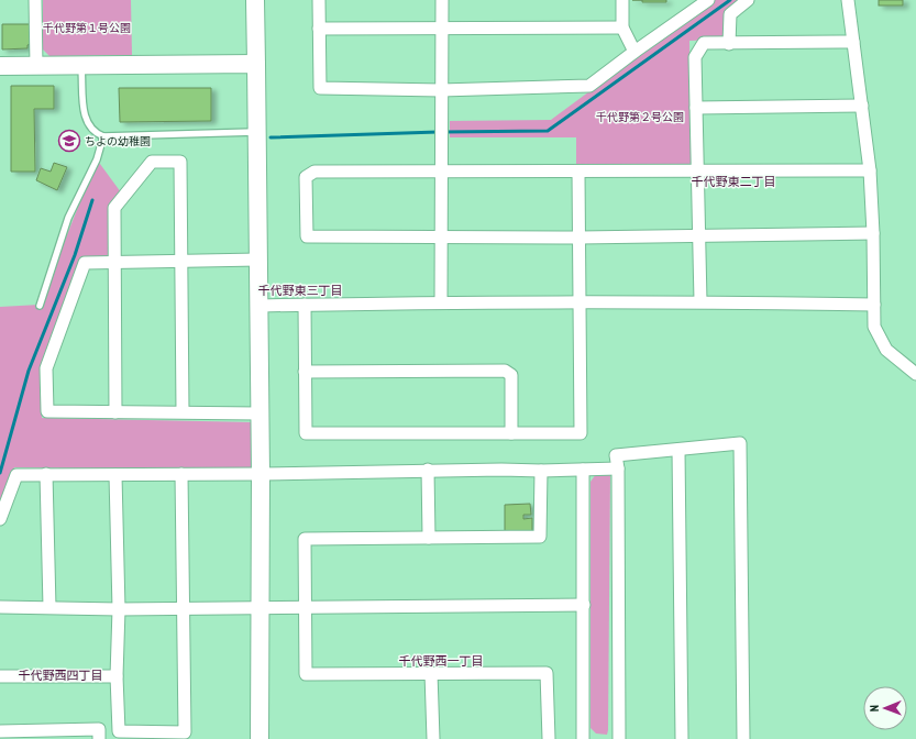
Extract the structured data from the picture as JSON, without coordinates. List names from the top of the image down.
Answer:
{
  "districts": [
    "千代野東二丁目",
    "千代野東三丁目",
    "千代野西一丁目",
    "千代野西四丁目"
  ],
  "parks": ["千代野第１号公園", "千代野第２号公園"],
  "places": {
    "school or university": ["ちよの幼稚園"]
  },
  "north": "left"
}
